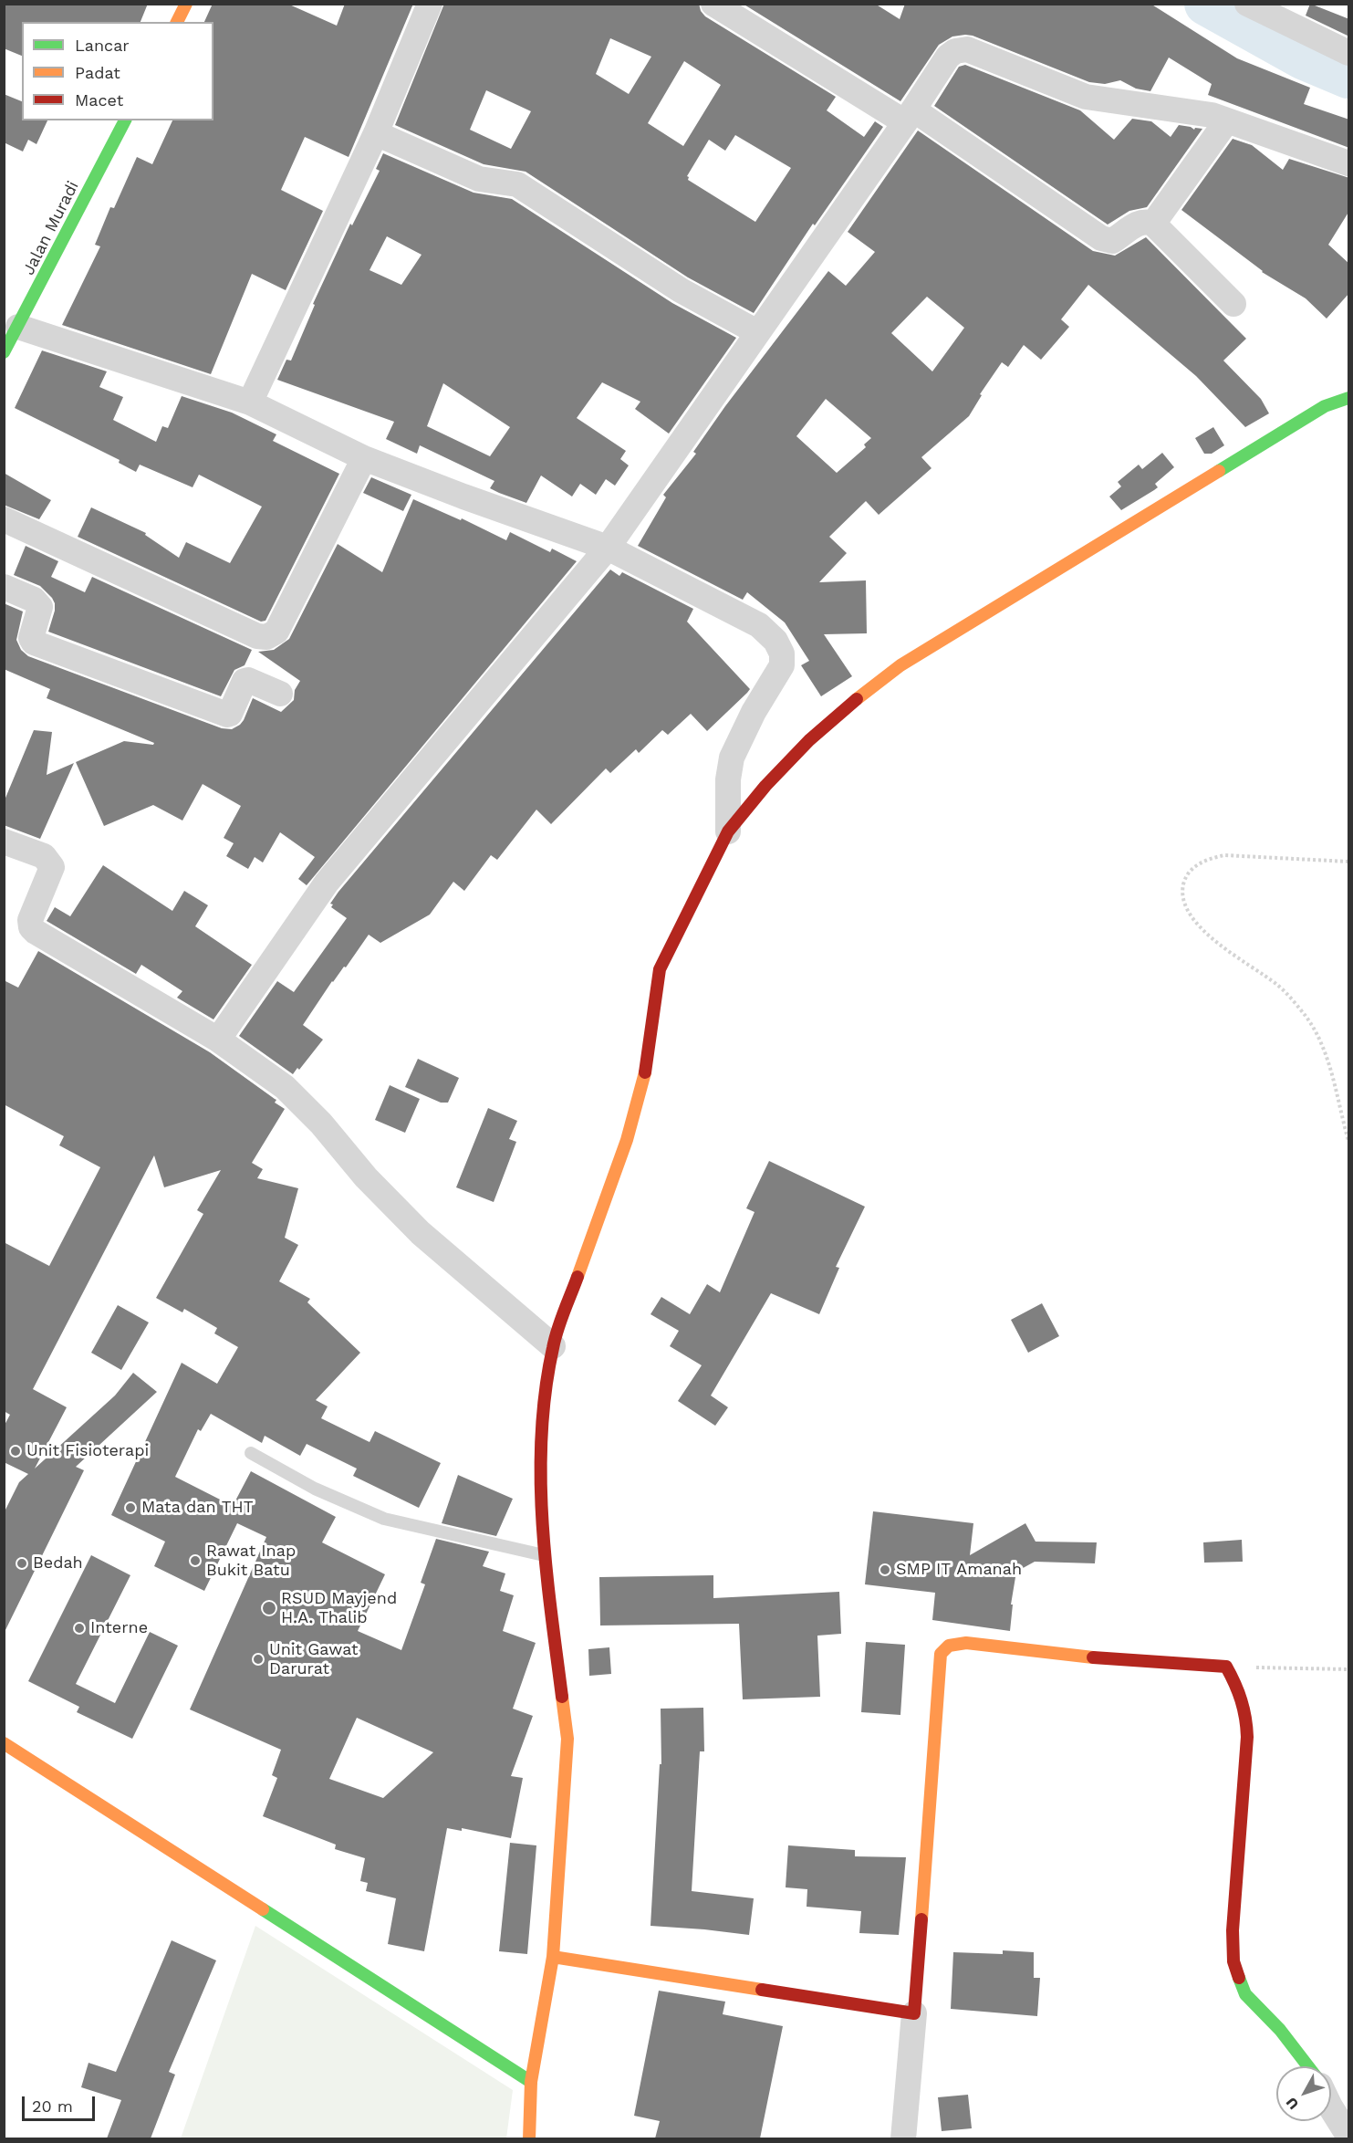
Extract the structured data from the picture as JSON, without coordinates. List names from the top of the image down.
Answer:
{
  "streets": {
    "main road": ["Jalan Muradi"]
  },
  "places": [
    "Unit Fisioterapi",
    "Mata dan THT",
    "Rawat Inap Bukit Batu",
    "Bedah",
    "SMP IT Amanah",
    "RSUD Mayjend H.A. Thalib",
    "Interne",
    "Unit Gawat Darurat"
  ],
  "legend": ["Lancar", "Padat", "Macet"],
  "scale_bar": "20 m",
  "north": "bottom left"
}
